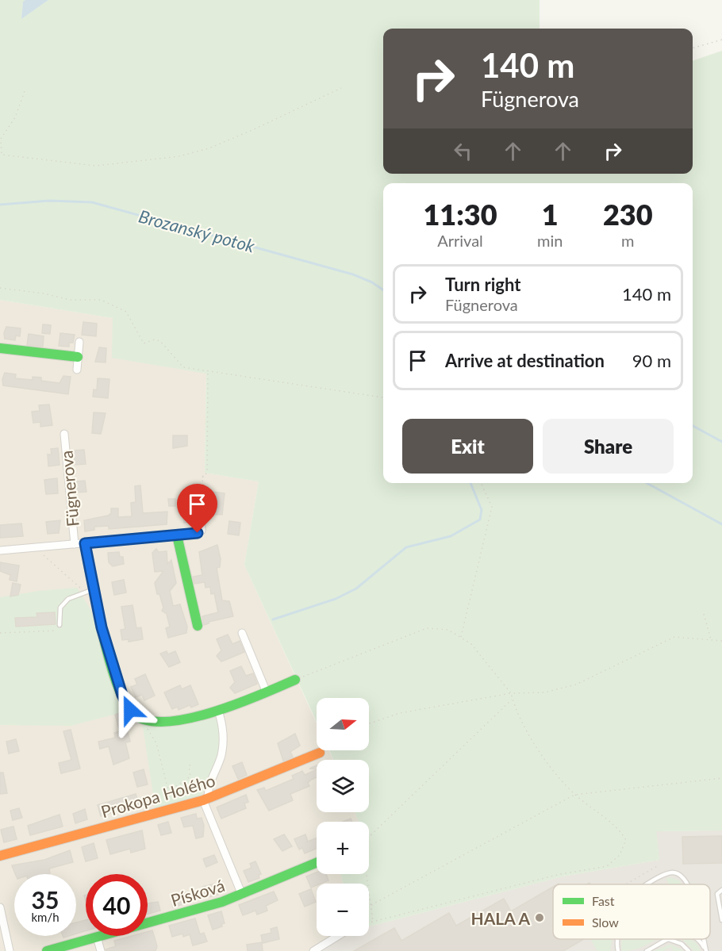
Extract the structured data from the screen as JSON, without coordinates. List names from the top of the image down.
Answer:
{
  "streets": {
    "street": ["Fügnerova", "Prokopa Holého", "Písková"]
  },
  "water": ["Brozanský potok"],
  "places": ["HALA A"],
  "legend": ["Fast", "Slow"],
  "north": "right",
  "page": {
    "turn": ["140 m", "Fügnerova"],
    "eta": [
      "11:30",
      "Arrival",
      "1",
      "min",
      "230",
      "m"
    ],
    "list": [
      {
        "name": "Turn right",
        "note": "Fügnerova",
        "value": "140 m"
      },
      {
        "name": "Arrive at destination",
        "value": "90 m"
      }
    ],
    "buttons": ["Exit", "Share"],
    "map_buttons": ["+", "−"],
    "speed": "35 km/h",
    "limit": "40"
  }
}
